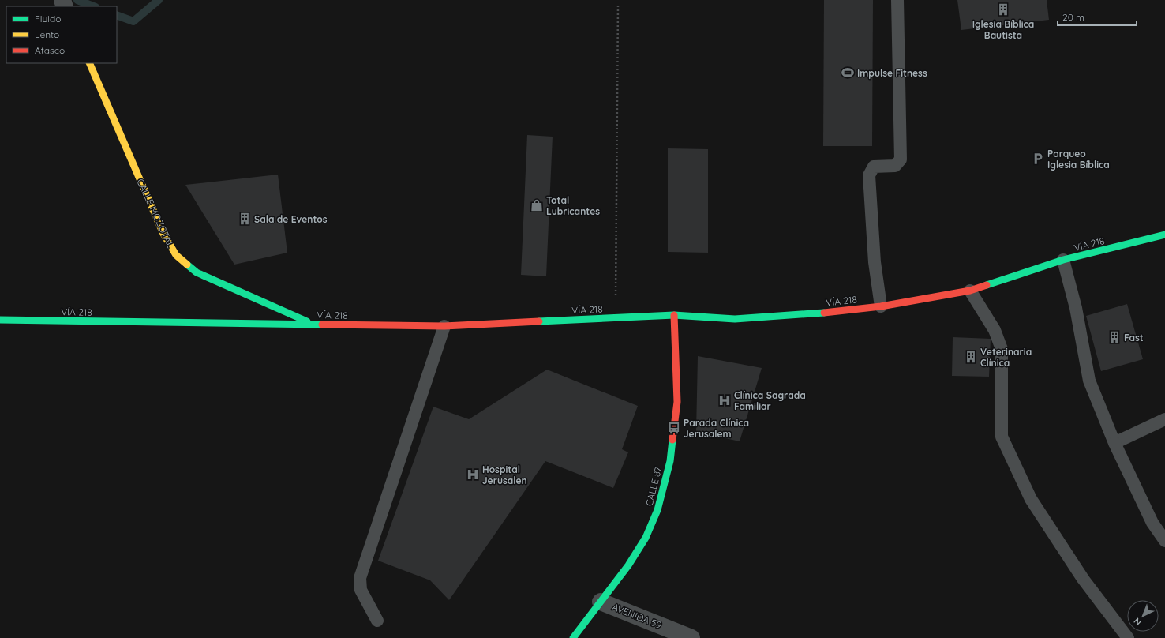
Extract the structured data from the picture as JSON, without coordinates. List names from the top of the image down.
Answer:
{
  "streets": {
    "main road": ["CALLE MOZOTAL", "VÍA 218", "CALLE 87"],
    "street": ["AVENIDA 59"]
  },
  "crossings": [
    ["CALLE MOZOTAL", "VÍA 218"],
    ["VÍA 218", "CALLE 87"],
    ["CALLE 87", "AVENIDA 59"]
  ],
  "places": {
    "building": [
      "Iglesia Bíblica Bautista",
      "Sala de Eventos",
      "Fast",
      "Veterinaria Clínica"
    ],
    "sports": ["Impulse Fitness"],
    "parking": ["Parqueo Iglesia Bíblica"],
    "shop": ["Total Lubricantes"],
    "hospital": ["Clínica Sagrada Familiar", "Hospital Jerusalen"],
    "bus stop": ["Parada Clínica Jerusalem"]
  },
  "legend": ["Fluido", "Lento", "Atasco"],
  "scale_bar": "20 m",
  "north": "bottom left"
}
